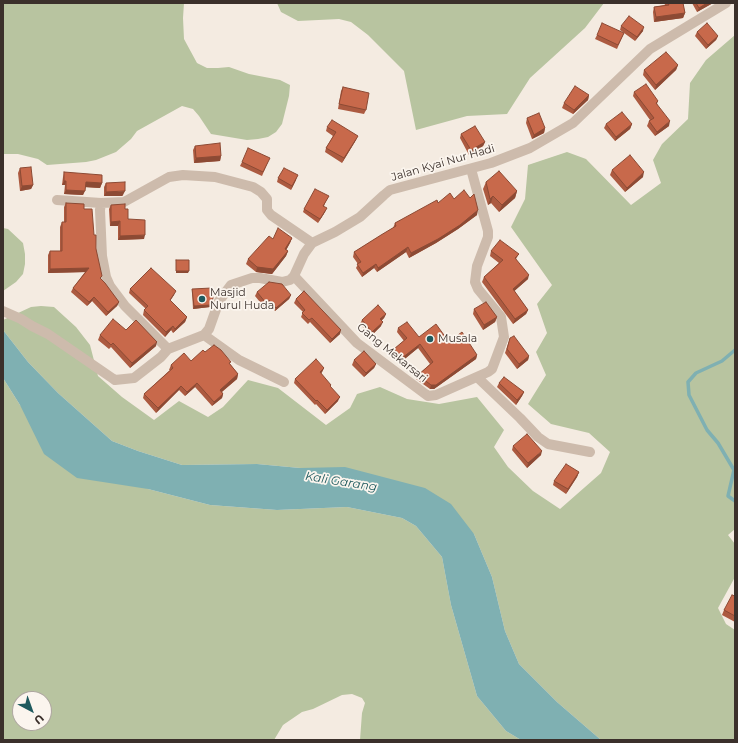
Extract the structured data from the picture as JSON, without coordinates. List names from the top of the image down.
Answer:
{
  "streets": {
    "street": ["Jalan Kyai Nur Hadi", "Gang Mekarsari"]
  },
  "crossings": [
    ["Jalan Kyai Nur Hadi", "Gang Mekarsari"]
  ],
  "water": ["Kali Garang"],
  "places": ["Masjid Nurul Huda", "Musala"],
  "north": "bottom right"
}
